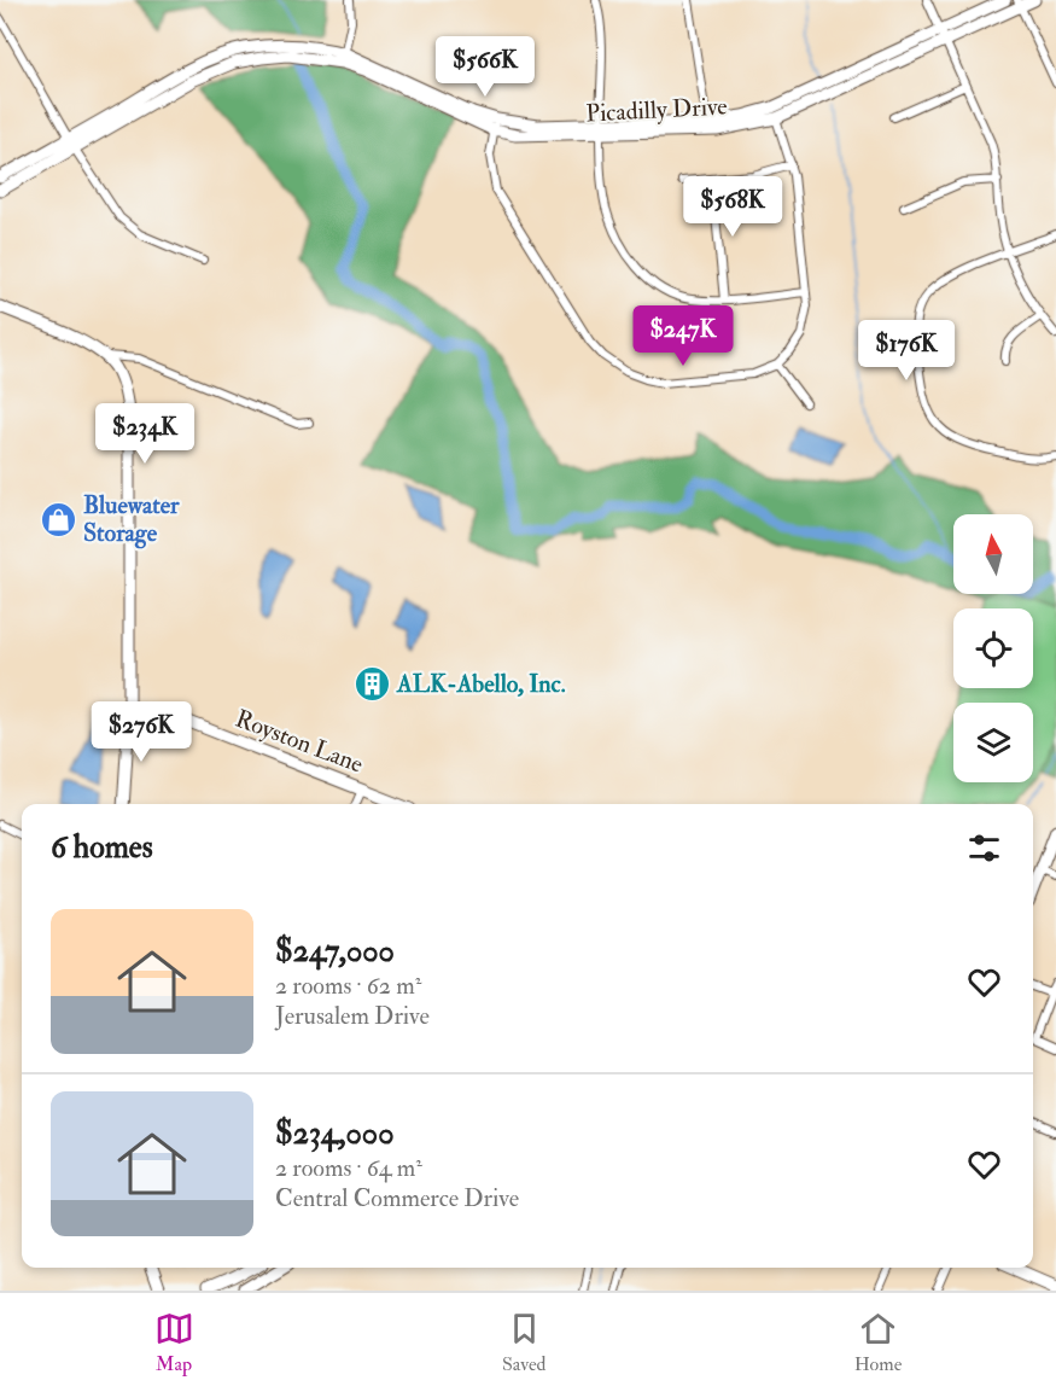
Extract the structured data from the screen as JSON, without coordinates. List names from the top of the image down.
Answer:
{
  "streets": {
    "street": ["Picadilly Drive", "Royston Lane"]
  },
  "places": {
    "shop": ["Bluewater Storage"],
    "building": ["ALK-Abello, Inc."]
  },
  "north": "top",
  "page": {
    "price": [
      "$566K",
      "$568K",
      "$247K",
      "$176K",
      "$234K",
      "$276K"
    ],
    "heading": "6 homes",
    "list": [
      {
        "name": "$247,000",
        "note": "2 rooms · 62 m² · Jerusalem Drive"
      },
      {
        "name": "$234,000",
        "note": "2 rooms · 64 m² · Central Commerce Drive"
      }
    ],
    "tabs": ["Map", "Saved", "Home"]
  }
}
